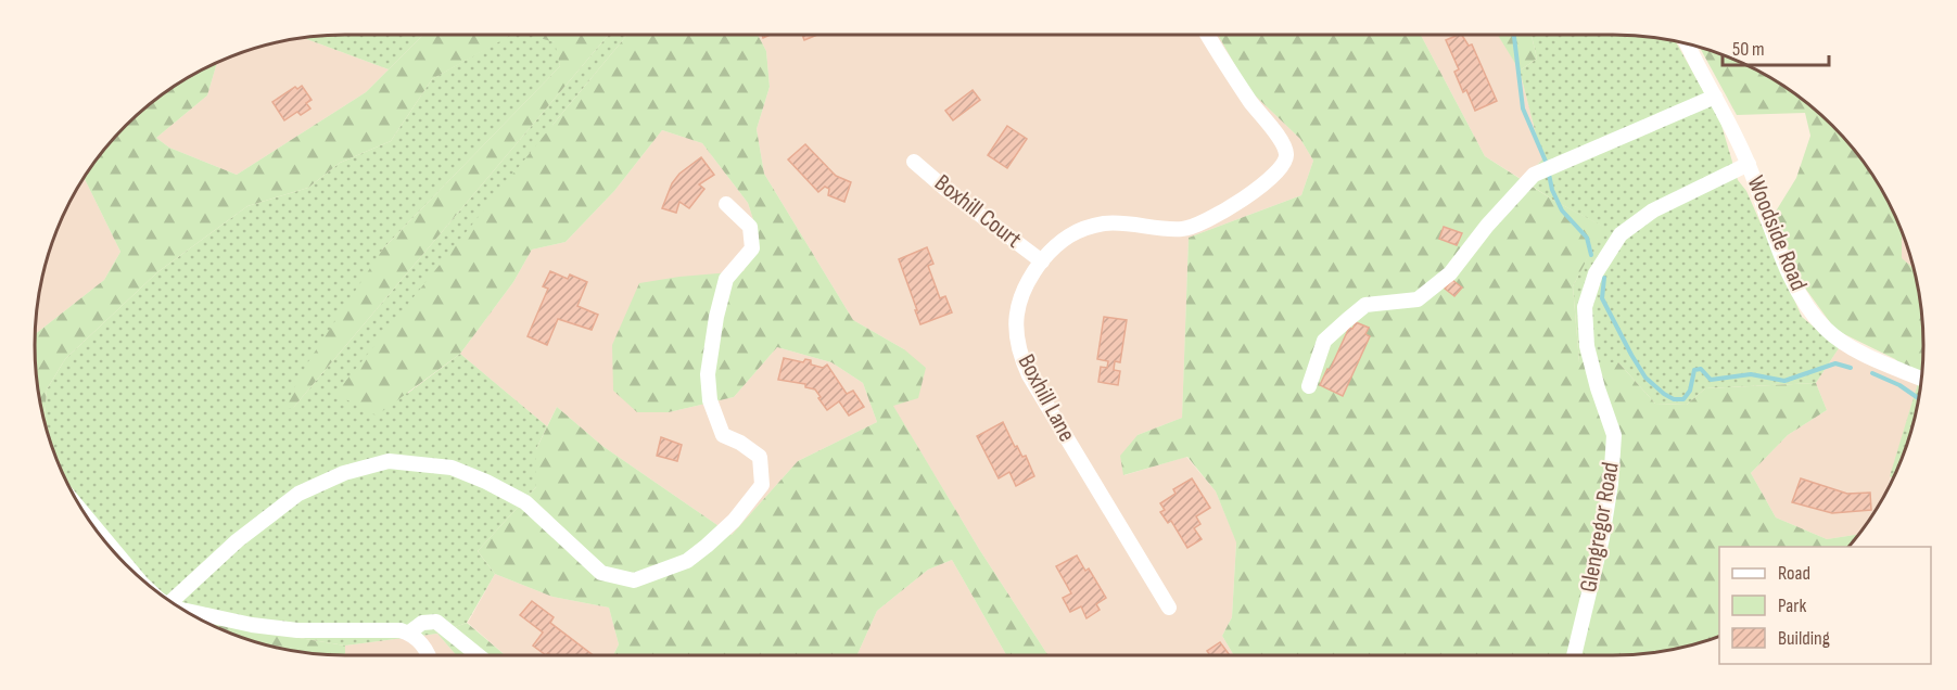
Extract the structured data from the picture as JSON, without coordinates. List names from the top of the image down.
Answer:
{
  "streets": {
    "street": [
      "Boxhill Court",
      "Woodside Road",
      "Boxhill Lane",
      "Glengregor Road"
    ]
  },
  "crossings": [
    ["Boxhill Court", "Boxhill Lane"],
    ["Woodside Road", "Glengregor Road"]
  ],
  "legend": ["Road", "Park", "Building"],
  "scale_bar": "50 m"
}
